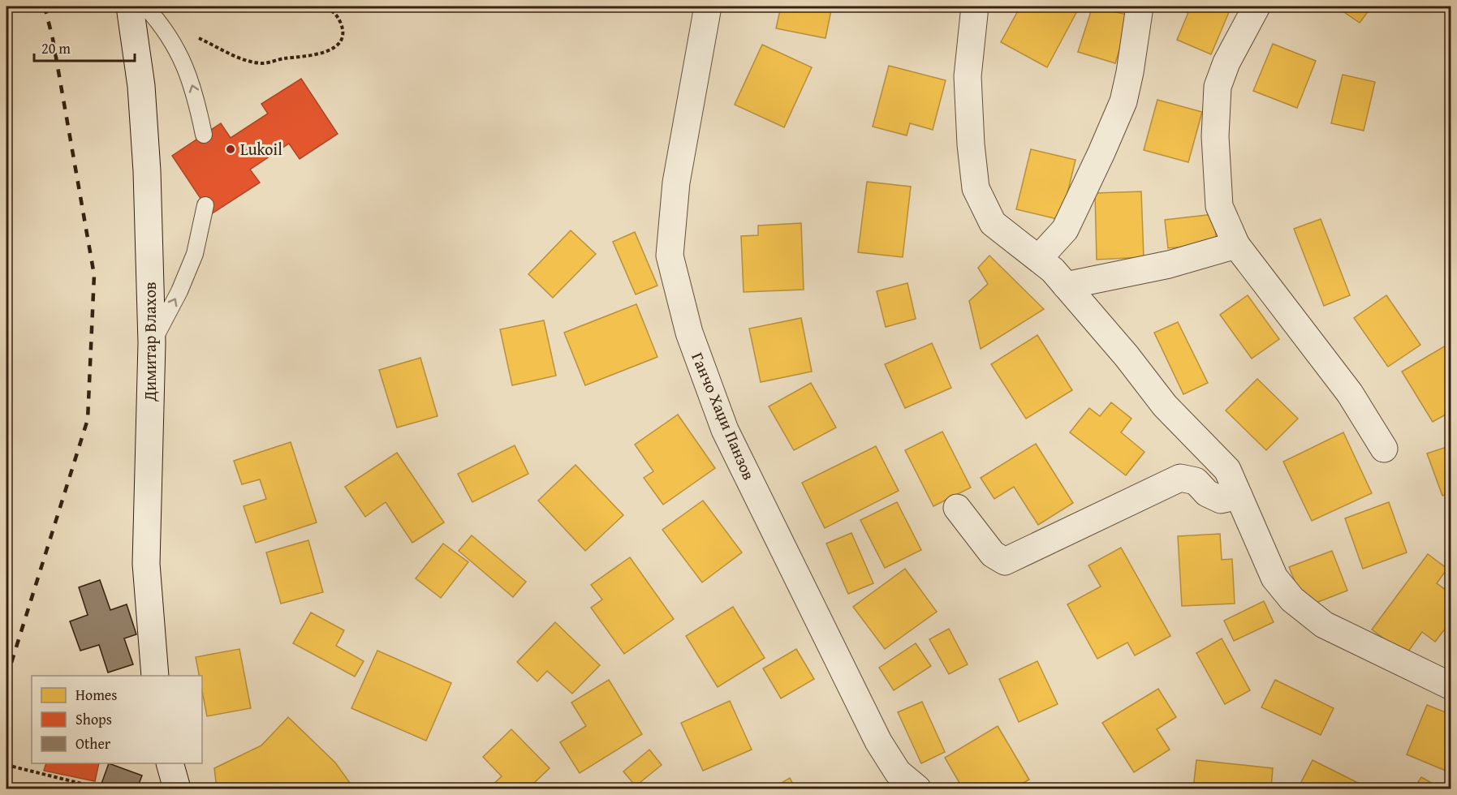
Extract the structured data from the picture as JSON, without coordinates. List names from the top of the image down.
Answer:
{
  "streets": {
    "street": ["Димитар Влахов", "Ганчо Хаџи Панзов"]
  },
  "places": ["Lukoil"],
  "legend": ["Homes", "Shops", "Other"],
  "scale_bar": "20 m"
}
